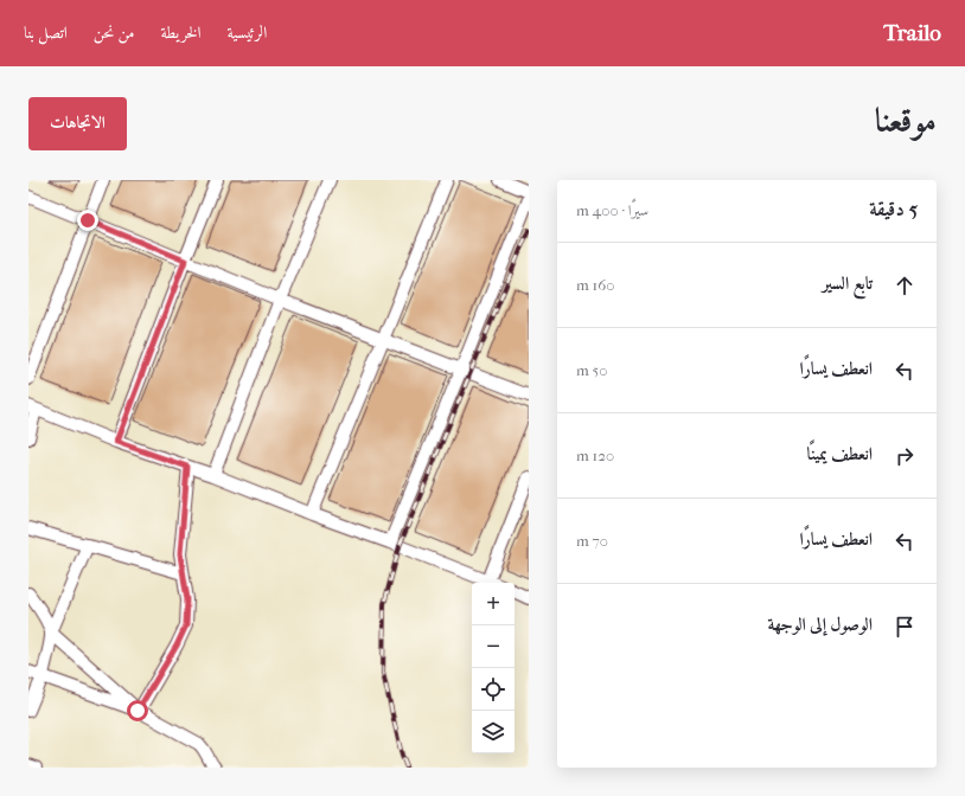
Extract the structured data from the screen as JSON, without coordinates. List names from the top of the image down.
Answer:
{
  "page": {
    "header": "Trailo",
    "nav": [
      "الرئيسية",
      "الخريطة",
      "من نحن",
      "اتصل بنا"
    ],
    "title": "موقعنا",
    "buttons": "الاتجاهات",
    "heading": ["5 دقيقة", "سيرًا · 400 m"],
    "list": [
      ["تابع السير", "160 m"],
      ["انعطف يسارًا", "50 m"],
      ["انعطف يمينًا", "120 m"],
      ["انعطف يسارًا", "70 m"],
      "الوصول إلى الوجهة"
    ],
    "map_buttons": ["+", "−"]
  }
}
